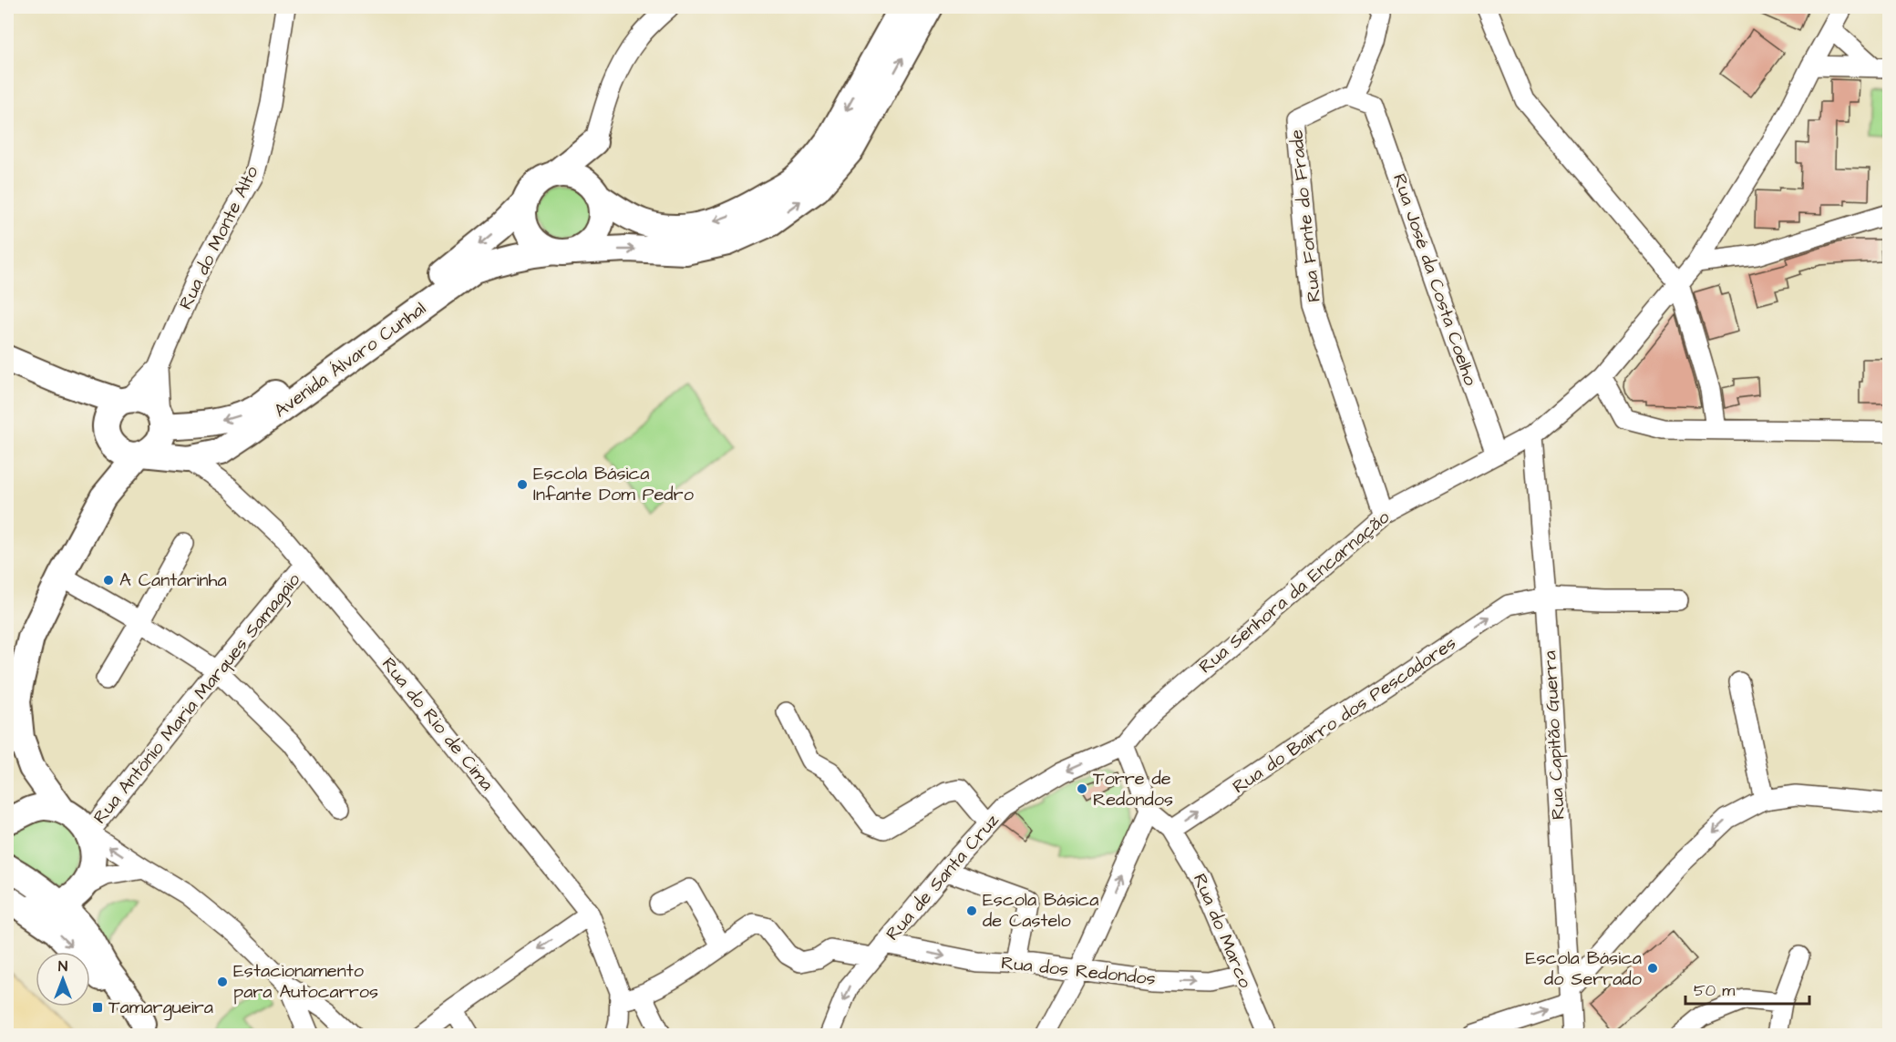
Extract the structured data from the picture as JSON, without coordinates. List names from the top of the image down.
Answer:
{
  "streets": {
    "main road": ["Avenida Álvaro Cunhal"],
    "street": [
      "Rua Fonte do Frade",
      "Rua do Monte Alto",
      "Rua José da Costa Coelho",
      "Rua Senhora da Encarnação",
      "Rua António Maria Marques Samagaio",
      "Rua do Bairro dos Pescadores",
      "Rua do Rio de Cima",
      "Rua Capitão Guerra",
      "Rua de Santa Cruz",
      "Rua do Marco",
      "Rua dos Redondos"
    ]
  },
  "crossings": [
    ["Rua Fonte do Frade", "Rua José da Costa Coelho"],
    ["Rua Fonte do Frade", "Rua Senhora da Encarnação"],
    ["Rua José da Costa Coelho", "Rua Senhora da Encarnação"],
    ["Avenida Álvaro Cunhal", "Rua do Rio de Cima"],
    ["Rua Senhora da Encarnação", "Rua Capitão Guerra"],
    ["Rua Senhora da Encarnação", "Rua de Santa Cruz"],
    ["Rua António Maria Marques Samagaio", "Rua do Rio de Cima"],
    ["Rua do Bairro dos Pescadores", "Rua Capitão Guerra"],
    ["Rua do Bairro dos Pescadores", "Rua do Marco"],
    ["Rua de Santa Cruz", "Rua dos Redondos"],
    ["Rua do Marco", "Rua dos Redondos"]
  ],
  "one_way": ["Rua do Bairro dos Pescadores", "Rua dos Redondos"],
  "places": {
    "other": [
      "Escola Básica Infante Dom Pedro",
      "A Cantarinha",
      "Torre de Redondos",
      "Escola Básica de Castelo",
      "Escola Básica do Serrado",
      "Estacionamento para Autocarros"
    ],
    "transit": ["Tamargueira"]
  },
  "scale_bar": "50 m",
  "north": "top"
}
